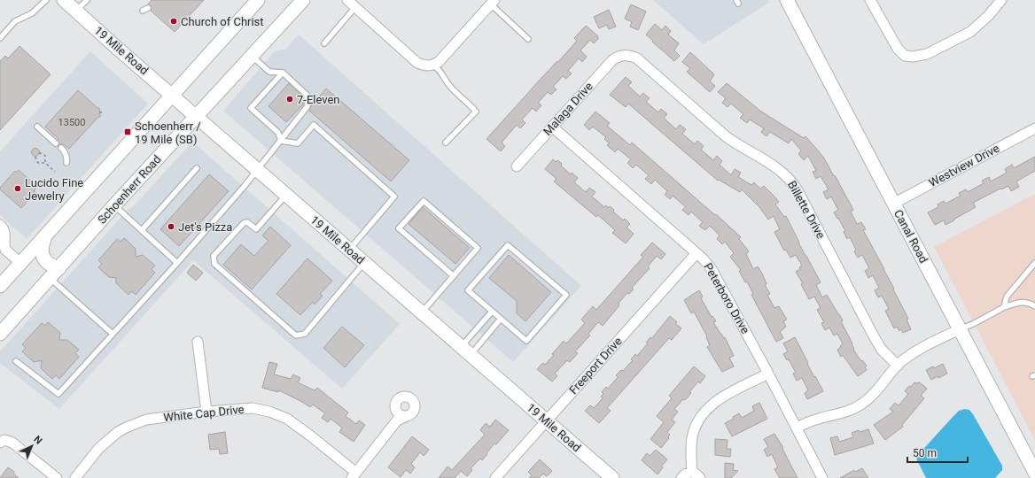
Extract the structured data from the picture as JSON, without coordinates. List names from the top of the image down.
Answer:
{
  "streets": {
    "street": [
      "19 Mile Road",
      "Malaga Drive",
      "Westview Drive",
      "Schoenherr Road",
      "Billette Drive",
      "Canal Road",
      "Peterboro Drive",
      "Freeport Drive",
      "White Cap Drive"
    ]
  },
  "crossings": [
    ["19 Mile Road", "Schoenherr Road"],
    ["19 Mile Road", "Freeport Drive"],
    ["Malaga Drive", "Billette Drive"],
    ["Malaga Drive", "Peterboro Drive"],
    ["Westview Drive", "Canal Road"],
    ["Peterboro Drive", "Freeport Drive"]
  ],
  "places": {
    "other": [
      "Church of Christ",
      "7-Eleven",
      "Lucido Fine Jewelry",
      "Jet's Pizza"
    ],
    "transit": ["Schoenherr / 19 Mile (SB)"]
  },
  "house_numbers": ["13500"],
  "scale_bar": "50 m",
  "north": "top right"
}
